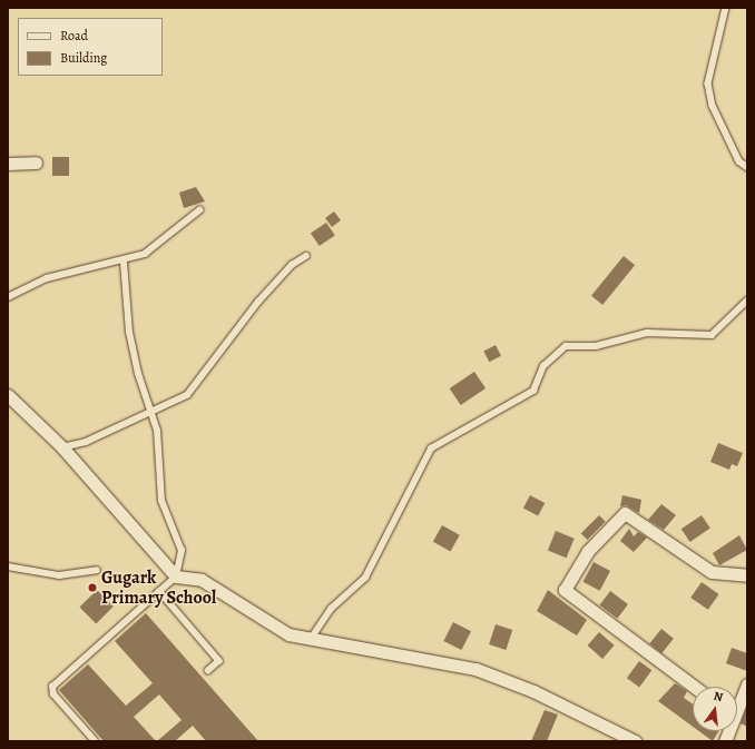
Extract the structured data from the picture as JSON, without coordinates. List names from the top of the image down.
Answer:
{
  "places": ["Gugark Primary School"],
  "legend": ["Road", "Building"],
  "north": "top"
}
